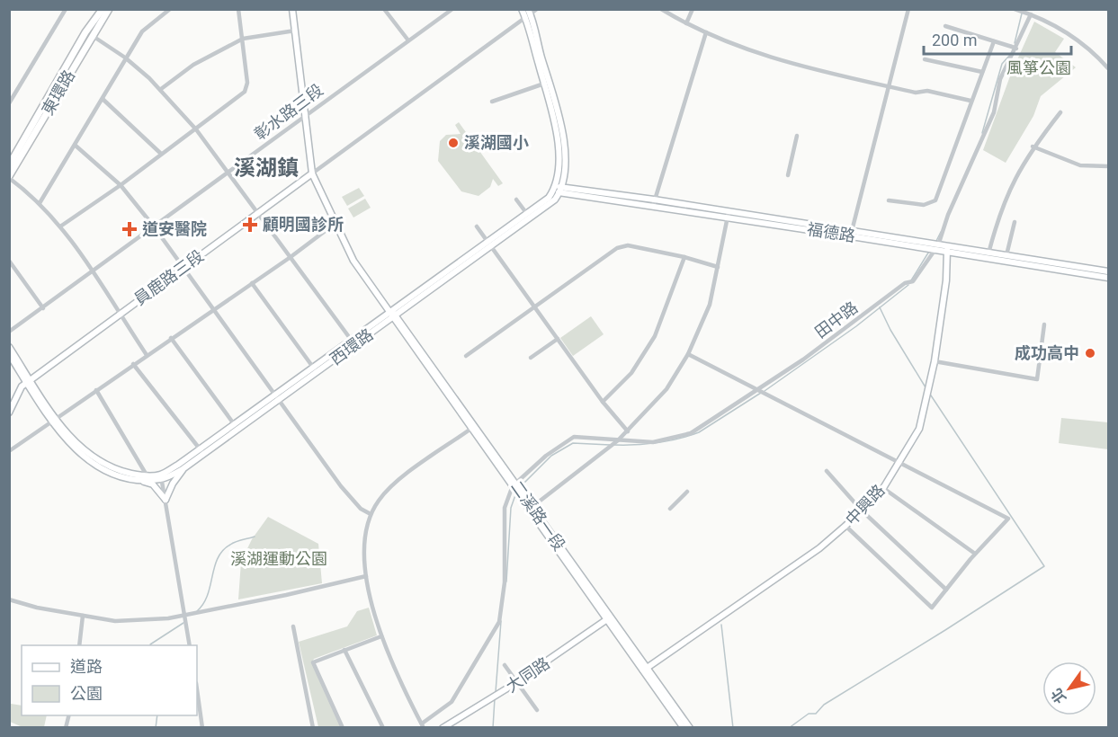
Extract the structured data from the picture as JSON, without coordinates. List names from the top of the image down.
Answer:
{
  "streets": {
    "main road": ["東環路"],
    "street": [
      "彰水路三段",
      "福德路",
      "員鹿路三段",
      "田中路",
      "西環路",
      "中興路",
      "二溪路一段",
      "大同路"
    ]
  },
  "crossings": [
    ["福德路", "田中路"],
    ["福德路", "西環路"],
    ["福德路", "中興路"],
    ["員鹿路三段", "西環路"],
    ["員鹿路三段", "二溪路一段"],
    ["田中路", "二溪路一段"],
    ["西環路", "二溪路一段"],
    ["中興路", "二溪路一段"],
    ["二溪路一段", "大同路"]
  ],
  "districts": ["溪湖鎮"],
  "parks": ["風箏公園", "溪湖運動公園"],
  "places": {
    "other": ["溪湖國小", "成功高中"],
    "health": ["顧明國診所", "道安醫院"]
  },
  "legend": ["道路", "公園"],
  "scale_bar": "200 m",
  "north": "bottom left"
}
